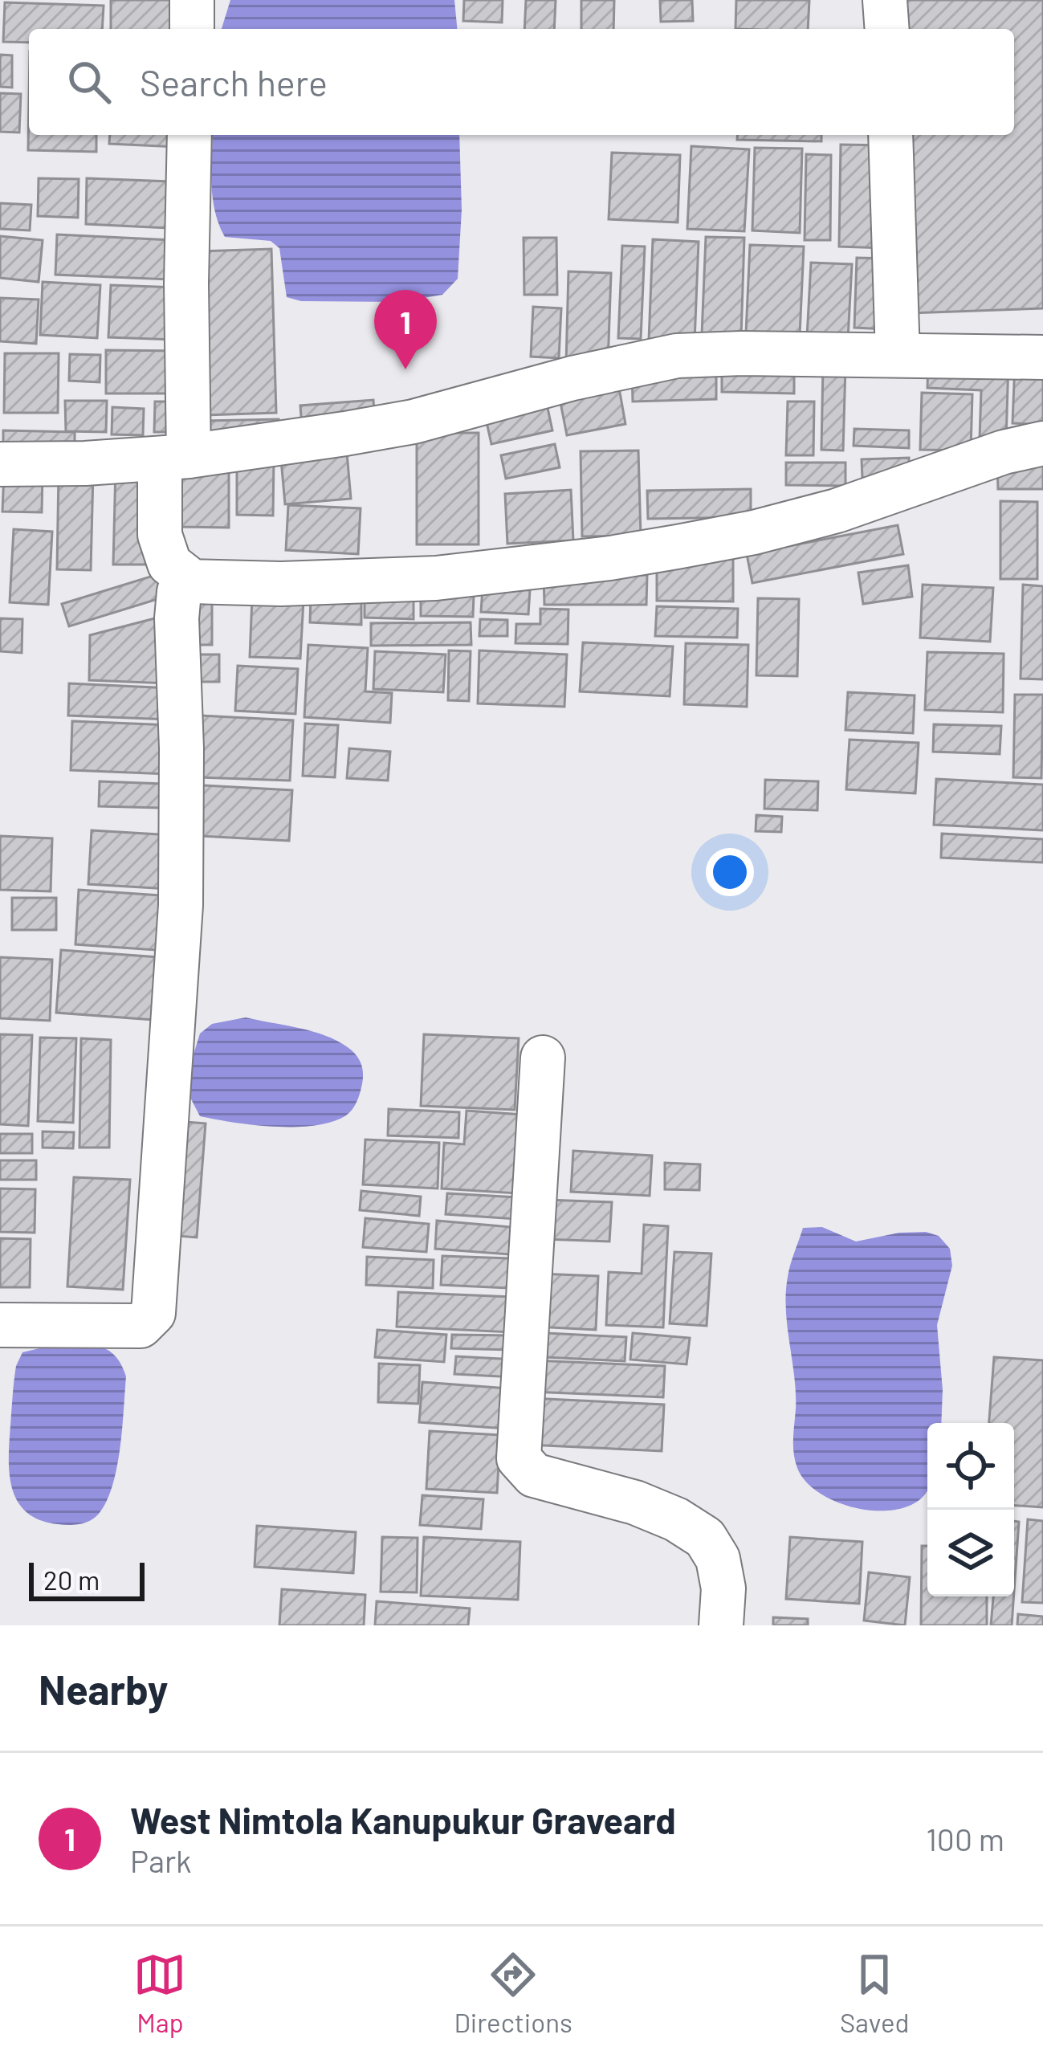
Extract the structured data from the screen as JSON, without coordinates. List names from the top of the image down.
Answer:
{
  "scale_bar": "20 m",
  "page": {
    "search": "Search here",
    "pins": "1",
    "scale": "20 m",
    "heading": "Nearby",
    "list": [
      {
        "mark": "1",
        "name": "West Nimtola Kanupukur Graveard",
        "note": "Park",
        "value": "100 m"
      }
    ],
    "nav": ["Map", "Directions", "Saved"]
  }
}
